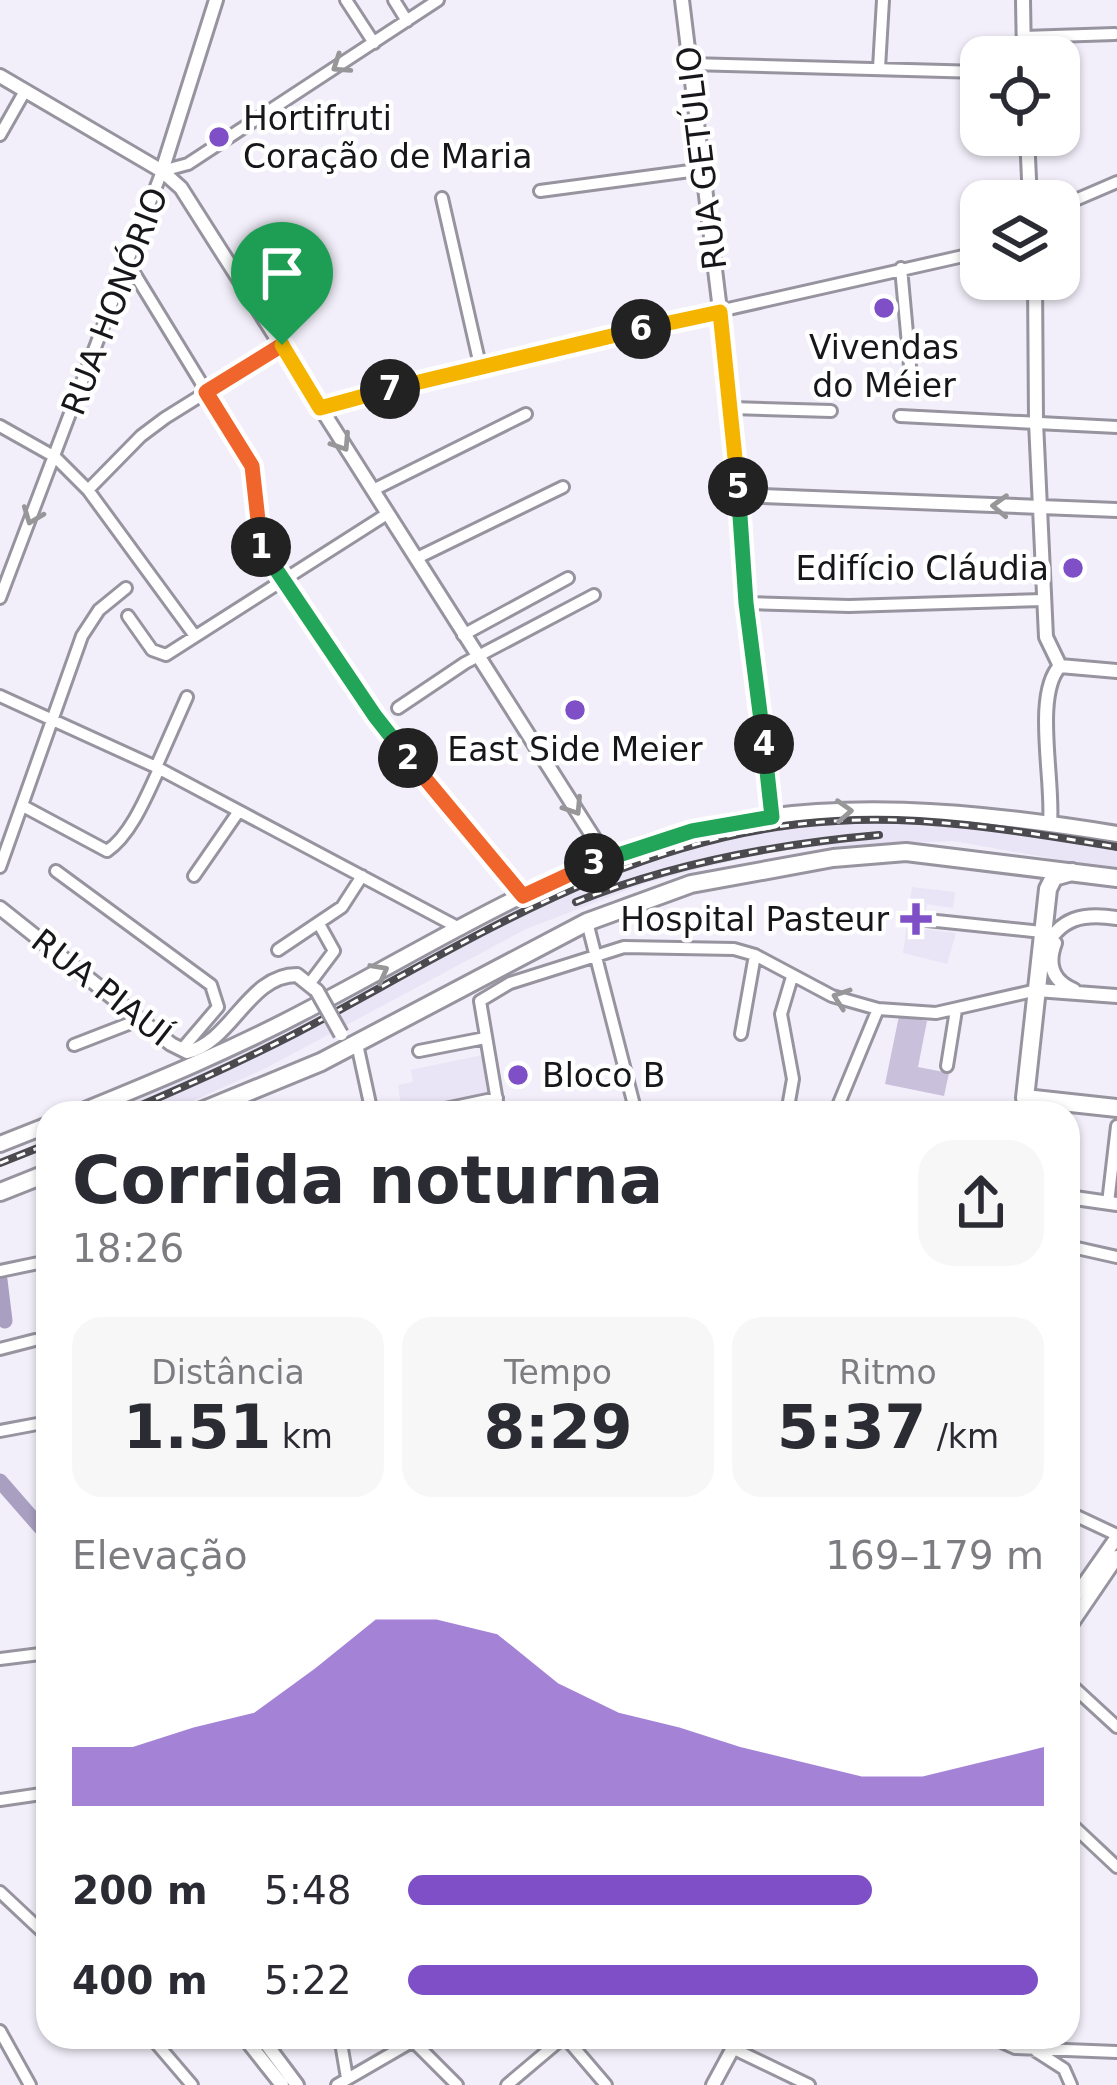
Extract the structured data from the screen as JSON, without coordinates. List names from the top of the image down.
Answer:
{
  "streets": {
    "street": ["RUA GETÚLIO", "RUA HONÓRIO", "RUA PIAUÍ"]
  },
  "places": {
    "other": [
      "Hortifruti Coração de Maria",
      "Vivendas do Méier",
      "Edifício Cláudia",
      "East Side Meier",
      "Bloco B"
    ],
    "health": ["Hospital Pasteur"]
  },
  "page": {
    "pins": [
      "6",
      "7",
      "5",
      "1",
      "4",
      "2",
      "3"
    ],
    "heading": ["Corrida noturna", "18:26"],
    "stats": [
      ["Distância", "1.51 km"],
      ["Tempo", "8:29"],
      ["Ritmo", "5:37 /km"]
    ],
    "chart": ["Elevação", "169–179 m"],
    "list": [
      {
        "name": "200 m",
        "note": "5:48"
      },
      {
        "name": "400 m",
        "note": "5:22"
      }
    ]
  }
}
